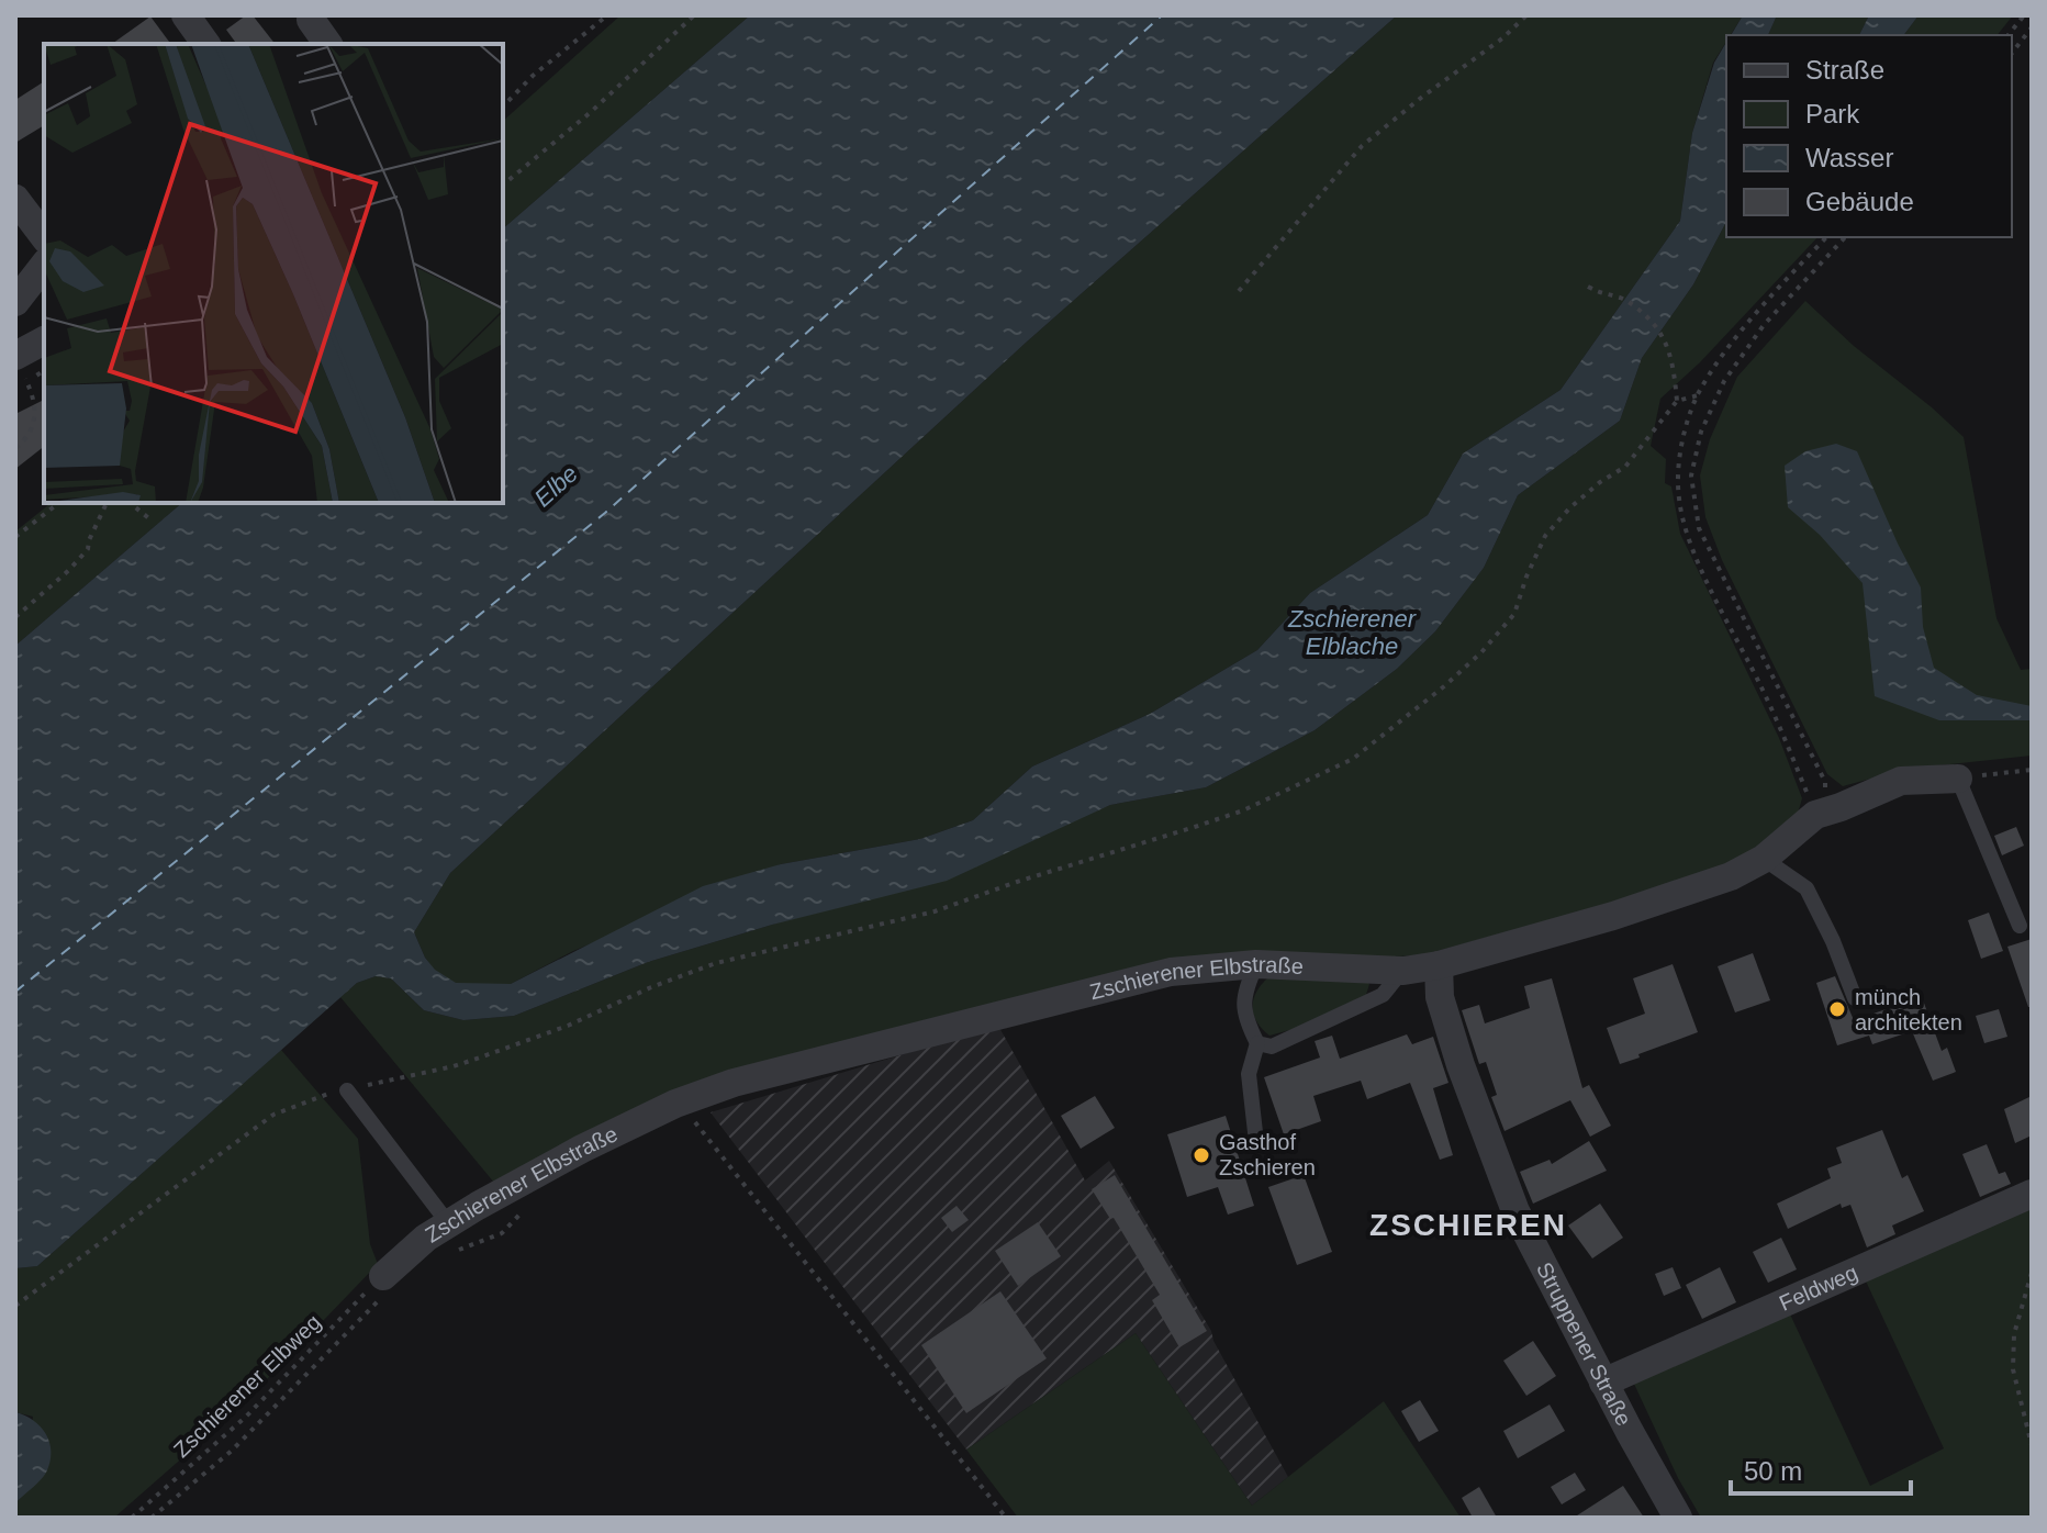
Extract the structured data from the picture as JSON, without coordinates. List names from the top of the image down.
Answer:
{
  "streets": {
    "street": ["Zschierener Elbstraße", "Feldweg", "Struppener Straße"],
    "path": ["Zschierener Elbweg"]
  },
  "crossings": [
    ["Zschierener Elbstraße", "Struppener Straße"],
    ["Zschierener Elbstraße", "Zschierener Elbweg"],
    ["Feldweg", "Struppener Straße"]
  ],
  "districts": ["ZSCHIEREN"],
  "water": ["Elbe", "Zschierener Elblache"],
  "places": ["münch architekten", "Gasthof Zschieren"],
  "legend": [
    "Straße",
    "Park",
    "Wasser",
    "Gebäude"
  ],
  "scale_bar": "50 m"
}
